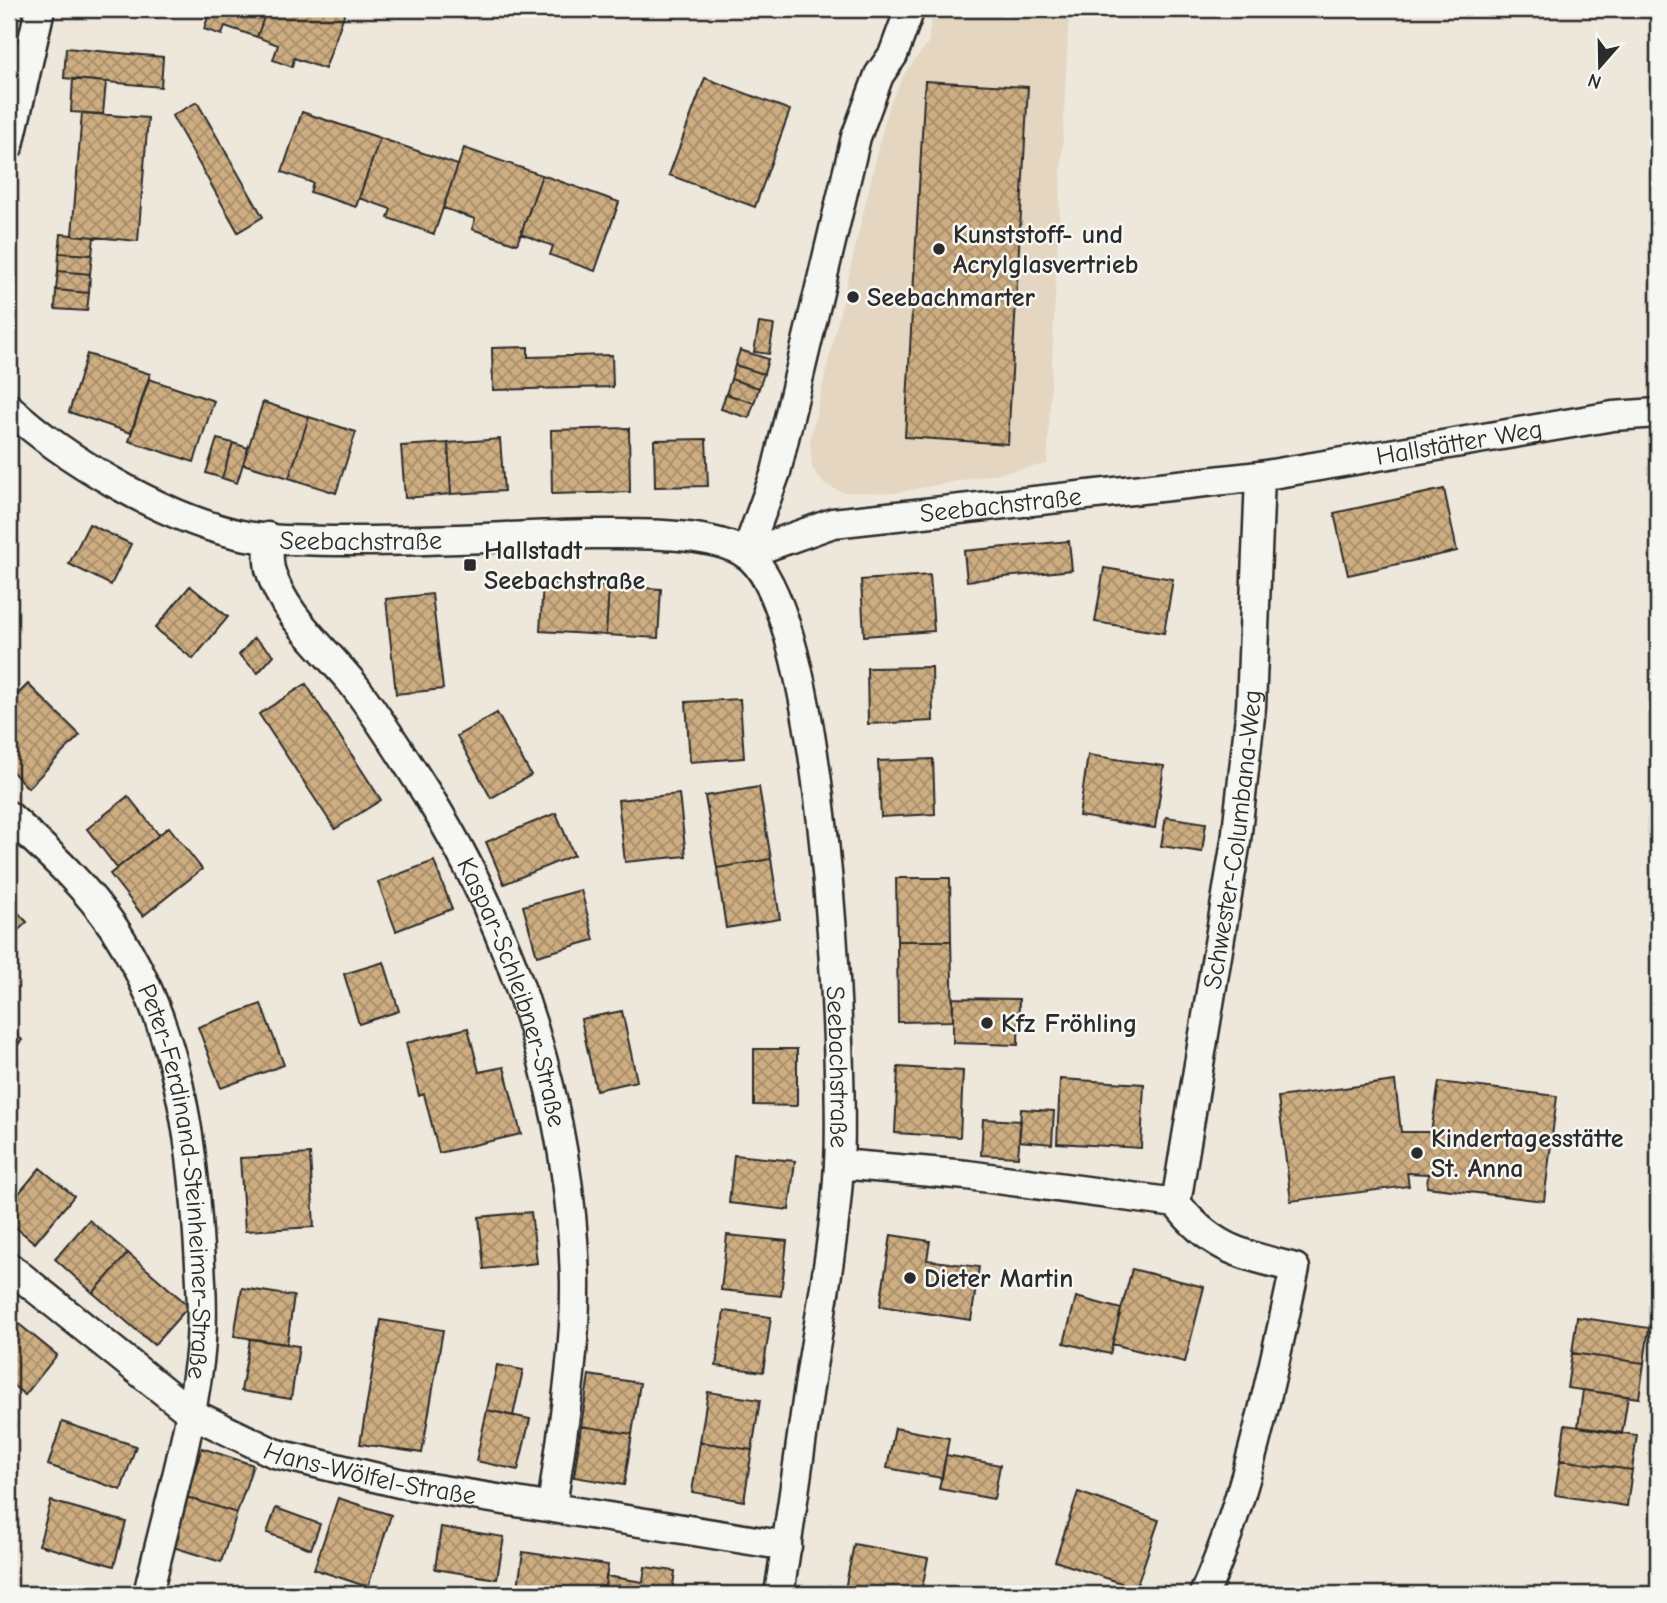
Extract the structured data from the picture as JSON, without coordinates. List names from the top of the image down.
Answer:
{
  "streets": {
    "street": [
      "Hallstätter Weg",
      "Seebachstraße",
      "Schwester-Columbana-Weg",
      "Kaspar-Schleibner-Straße",
      "Peter-Ferdinand-Steinheimer-Straße",
      "Hans-Wölfel-Straße"
    ]
  },
  "crossings": [
    ["Hallstätter Weg", "Seebachstraße"],
    ["Hallstätter Weg", "Schwester-Columbana-Weg"],
    ["Seebachstraße", "Schwester-Columbana-Weg"],
    ["Seebachstraße", "Kaspar-Schleibner-Straße"],
    ["Seebachstraße", "Hans-Wölfel-Straße"],
    ["Kaspar-Schleibner-Straße", "Hans-Wölfel-Straße"],
    ["Peter-Ferdinand-Steinheimer-Straße", "Hans-Wölfel-Straße"]
  ],
  "places": {
    "other": [
      "Kunststoff- und Acrylglasvertrieb",
      "Seebachmarter",
      "Kfz Fröhling",
      "Kindertagesstätte St. Anna",
      "Dieter Martin"
    ],
    "transit": ["Hallstadt Seebachstraße"]
  },
  "north": "bottom"
}
